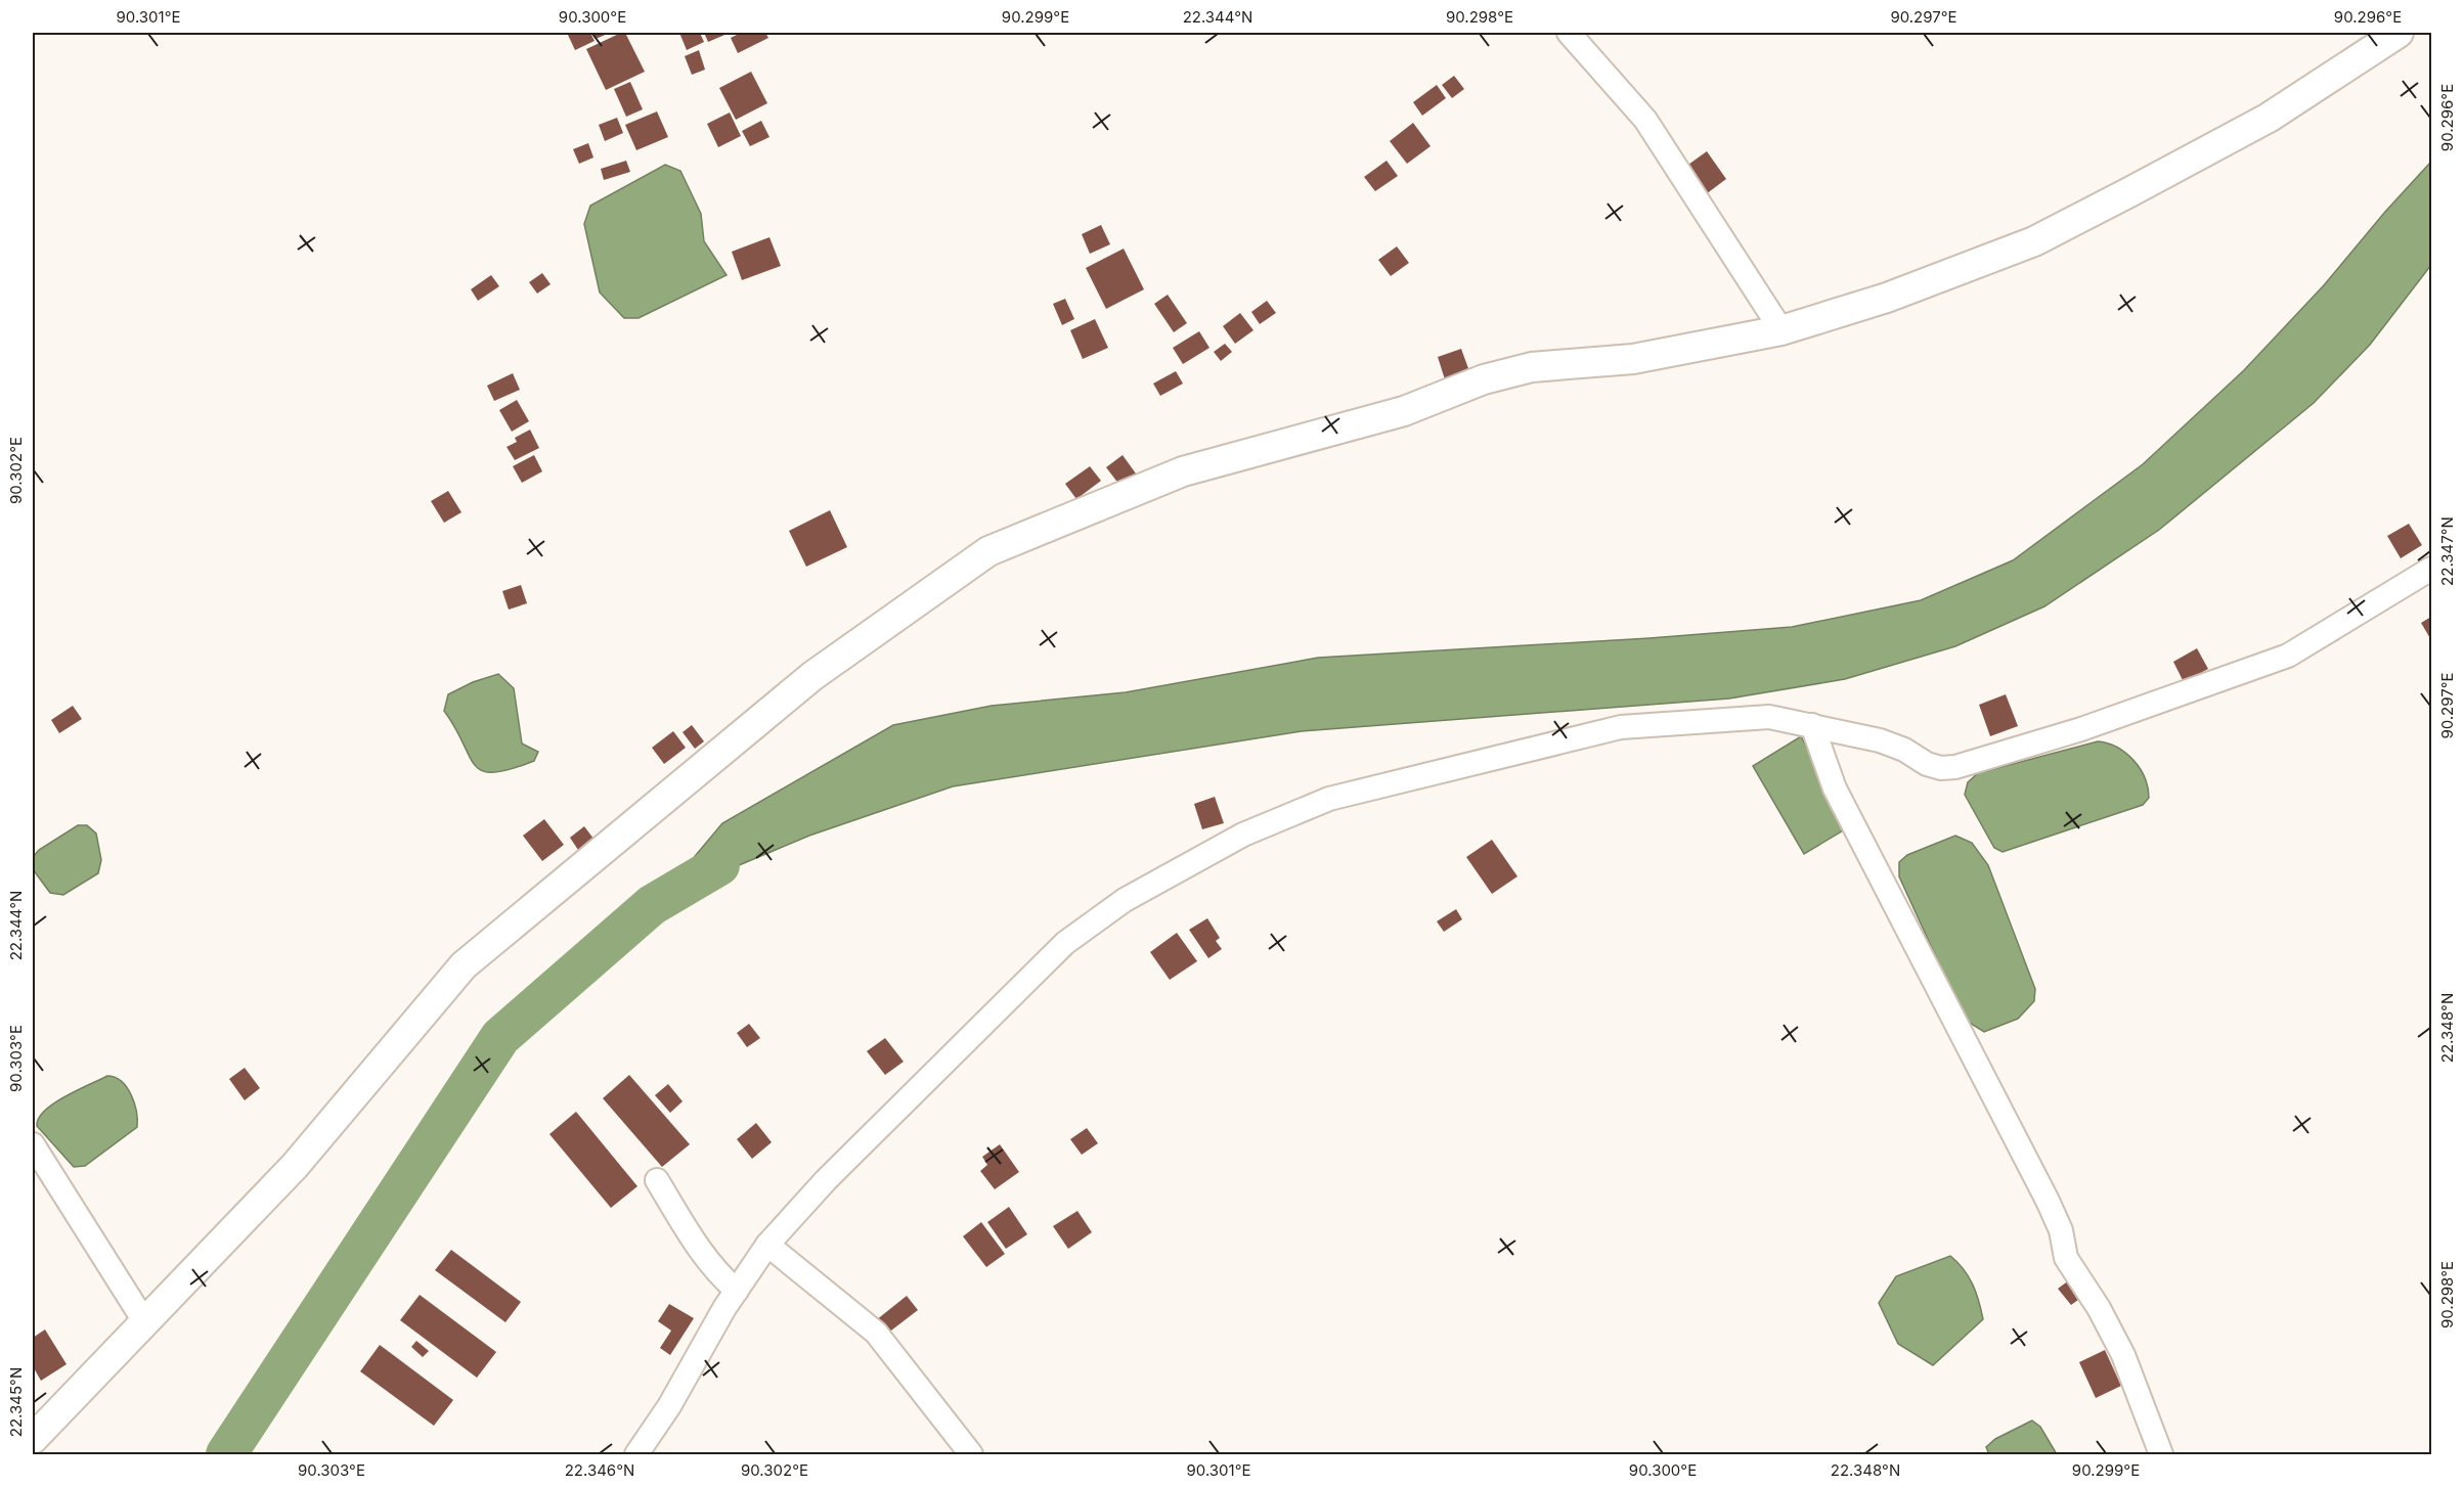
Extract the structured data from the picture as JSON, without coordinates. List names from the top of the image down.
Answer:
{
  "coordinates": [
    "90.301°E",
    "90.300°E",
    "90.299°E",
    "22.344°N",
    "90.298°E",
    "90.297°E",
    "90.296°E",
    "90.302°E",
    "22.347°N",
    "22.348°N",
    "90.303°E",
    "22.345°N",
    "22.346°N"
  ]
}
